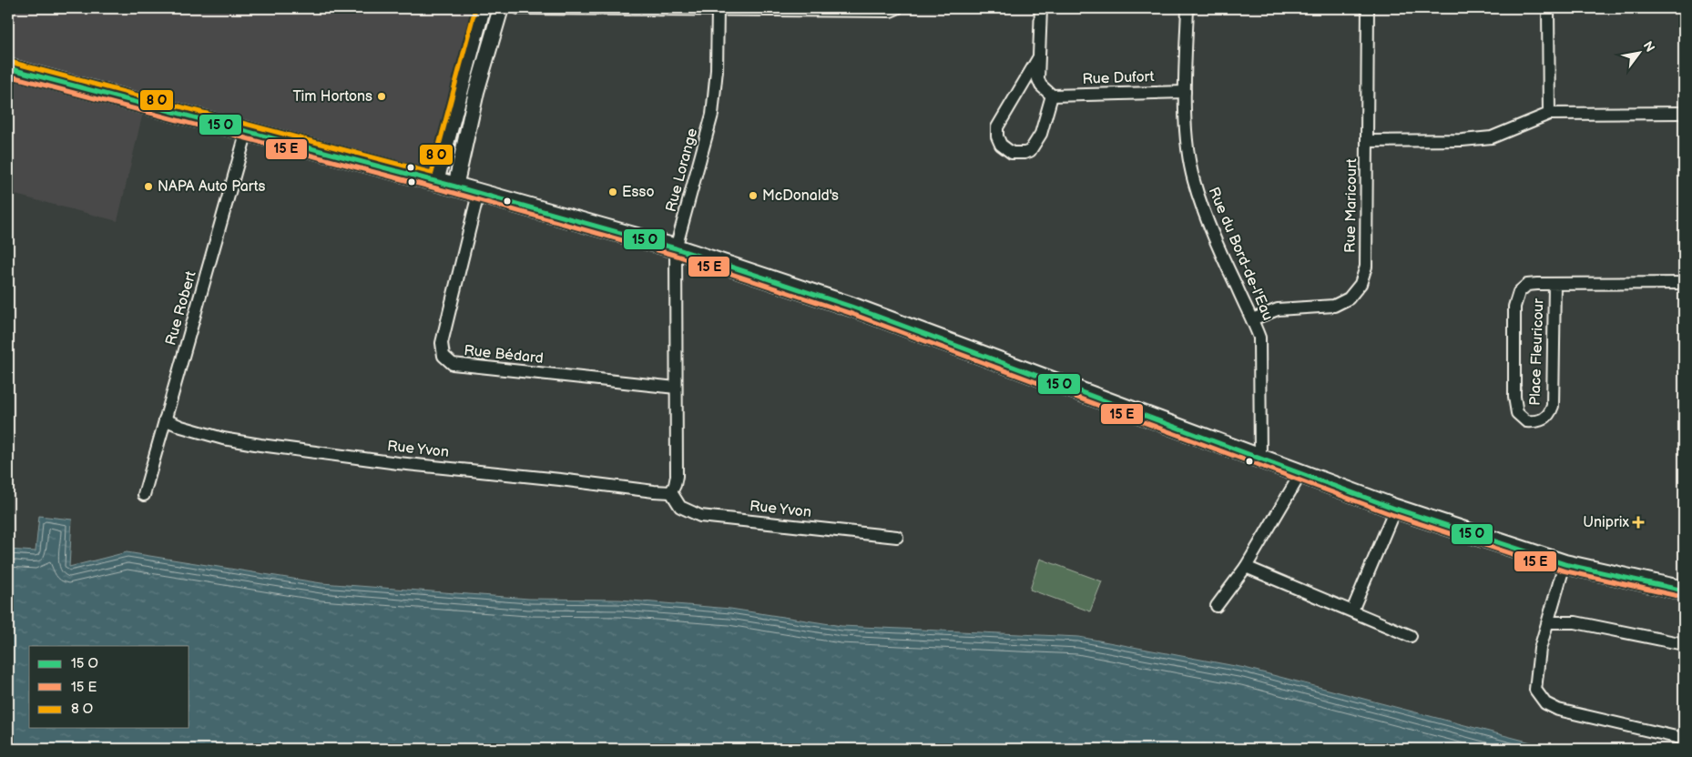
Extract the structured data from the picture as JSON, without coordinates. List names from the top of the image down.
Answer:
{
  "streets": {
    "street": [
      "Rue Dufort",
      "Rue Lorange",
      "Rue Maricourt",
      "Rue du Bord-de-l'Eau",
      "Rue Robert",
      "Place Fleuricour",
      "Rue Bédard",
      "Rue Yvon"
    ]
  },
  "crossings": [
    ["Rue Dufort", "Rue du Bord-de-l'Eau"],
    ["Rue Lorange", "Rue Bédard"],
    ["Rue Lorange", "Rue Yvon"],
    ["Rue Maricourt", "Rue du Bord-de-l'Eau"],
    ["Rue Robert", "Rue Yvon"]
  ],
  "places": {
    "other": [
      "Tim Hortons",
      "NAPA Auto Parts",
      "Esso",
      "McDonald's"
    ],
    "health": ["Uniprix"]
  },
  "legend": ["15 O", "15 E", "8 O"],
  "north": "top right"
}
